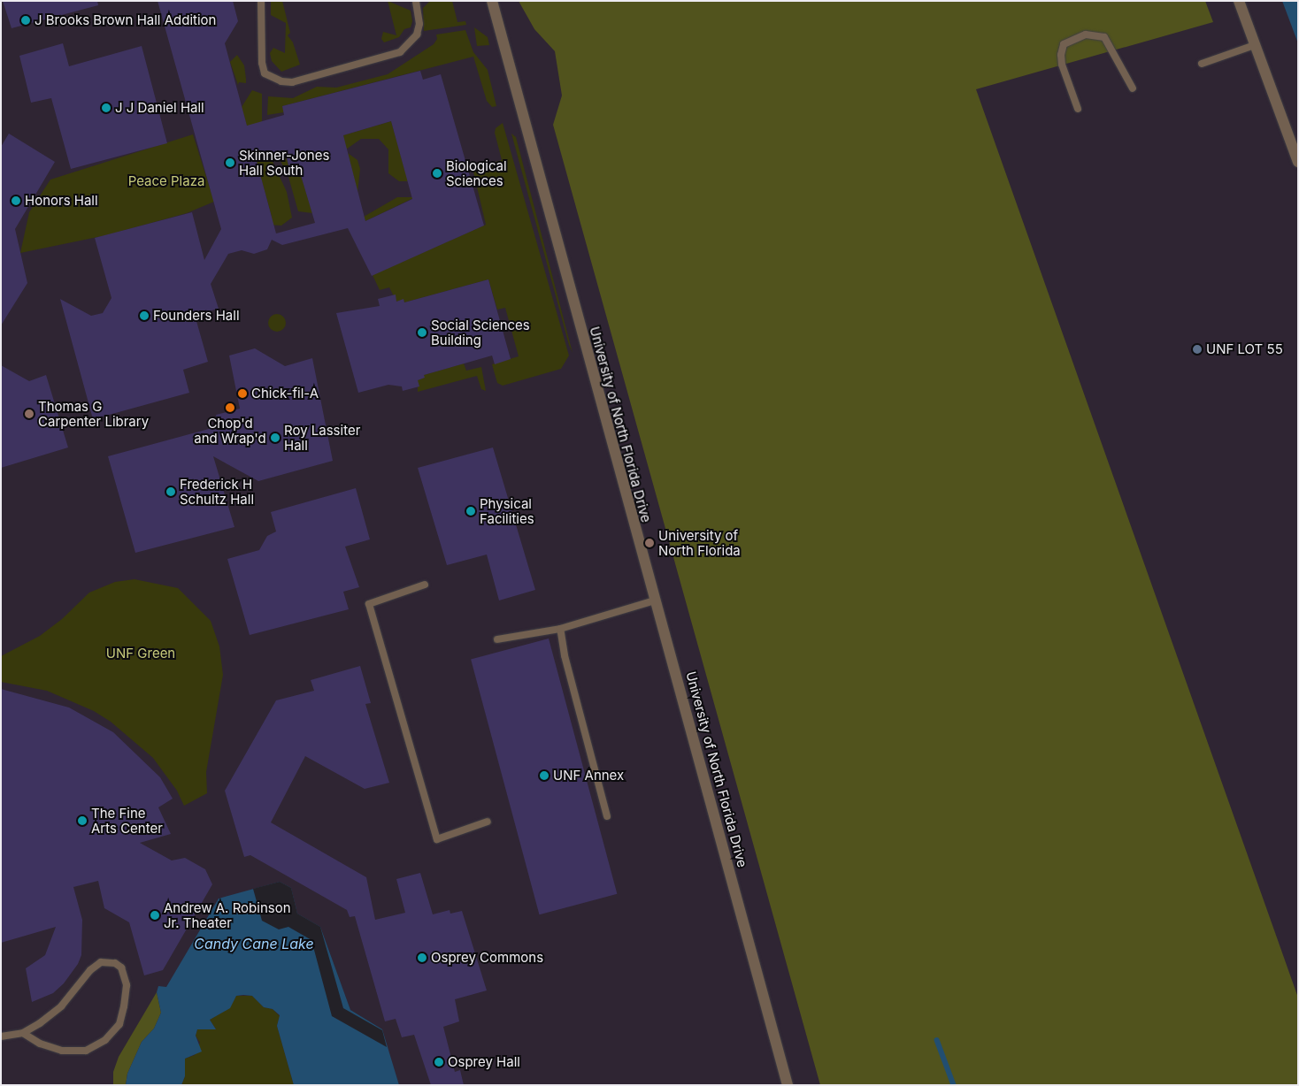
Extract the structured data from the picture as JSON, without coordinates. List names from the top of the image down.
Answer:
{
  "streets": {
    "street": ["University of North Florida Drive"]
  },
  "water": ["Candy Cane Lake"],
  "parks": ["Peace Plaza", "UNF Green"],
  "places": [
    "J Brooks Brown Hall Addition",
    "J J Daniel Hall",
    "Skinner-Jones Hall South",
    "Biological Sciences",
    "Honors Hall",
    "Founders Hall",
    "Social Sciences Building",
    "UNF LOT 55",
    "Chick-fil-A",
    "Chop'd and Wrap'd",
    "Thomas G Carpenter Library",
    "Roy Lassiter Hall",
    "Frederick H Schultz Hall",
    "Physical Facilities",
    "University of North Florida",
    "UNF Annex",
    "The Fine Arts Center",
    "Andrew A. Robinson Jr. Theater",
    "Osprey Commons",
    "Osprey Hall"
  ]
}
